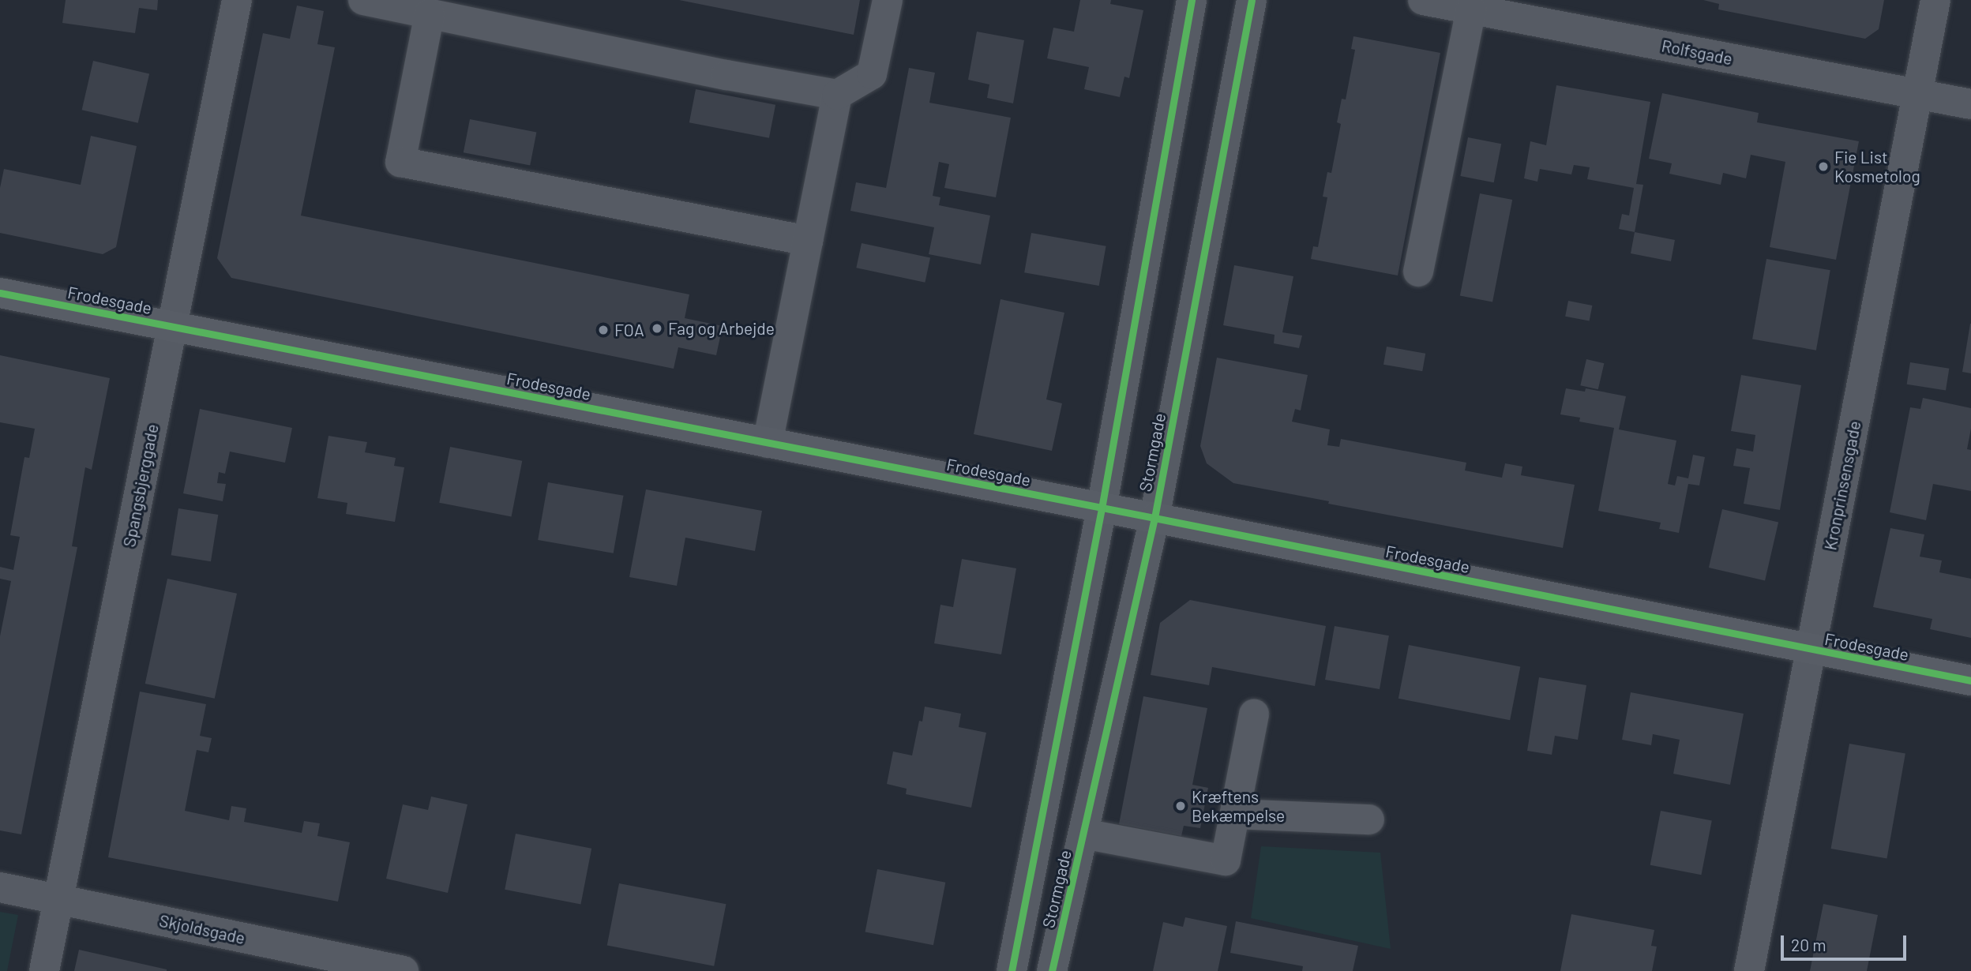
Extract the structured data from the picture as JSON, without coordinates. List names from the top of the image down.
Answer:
{
  "streets": {
    "main road": ["Frodesgade"],
    "street": [
      "Rolfsgade",
      "Stormgade",
      "Spangsbjerggade",
      "Kronprinsensgade",
      "Skjoldsgade"
    ]
  },
  "crossings": [
    ["Rolfsgade", "Kronprinsensgade"],
    ["Frodesgade", "Stormgade"],
    ["Frodesgade", "Spangsbjerggade"],
    ["Frodesgade", "Kronprinsensgade"],
    ["Spangsbjerggade", "Skjoldsgade"]
  ],
  "places": [
    "Fie List Kosmetolog",
    "Fag og Arbejde",
    "FOA",
    "Kræftens Bekæmpelse"
  ],
  "scale_bar": "20 m"
}
